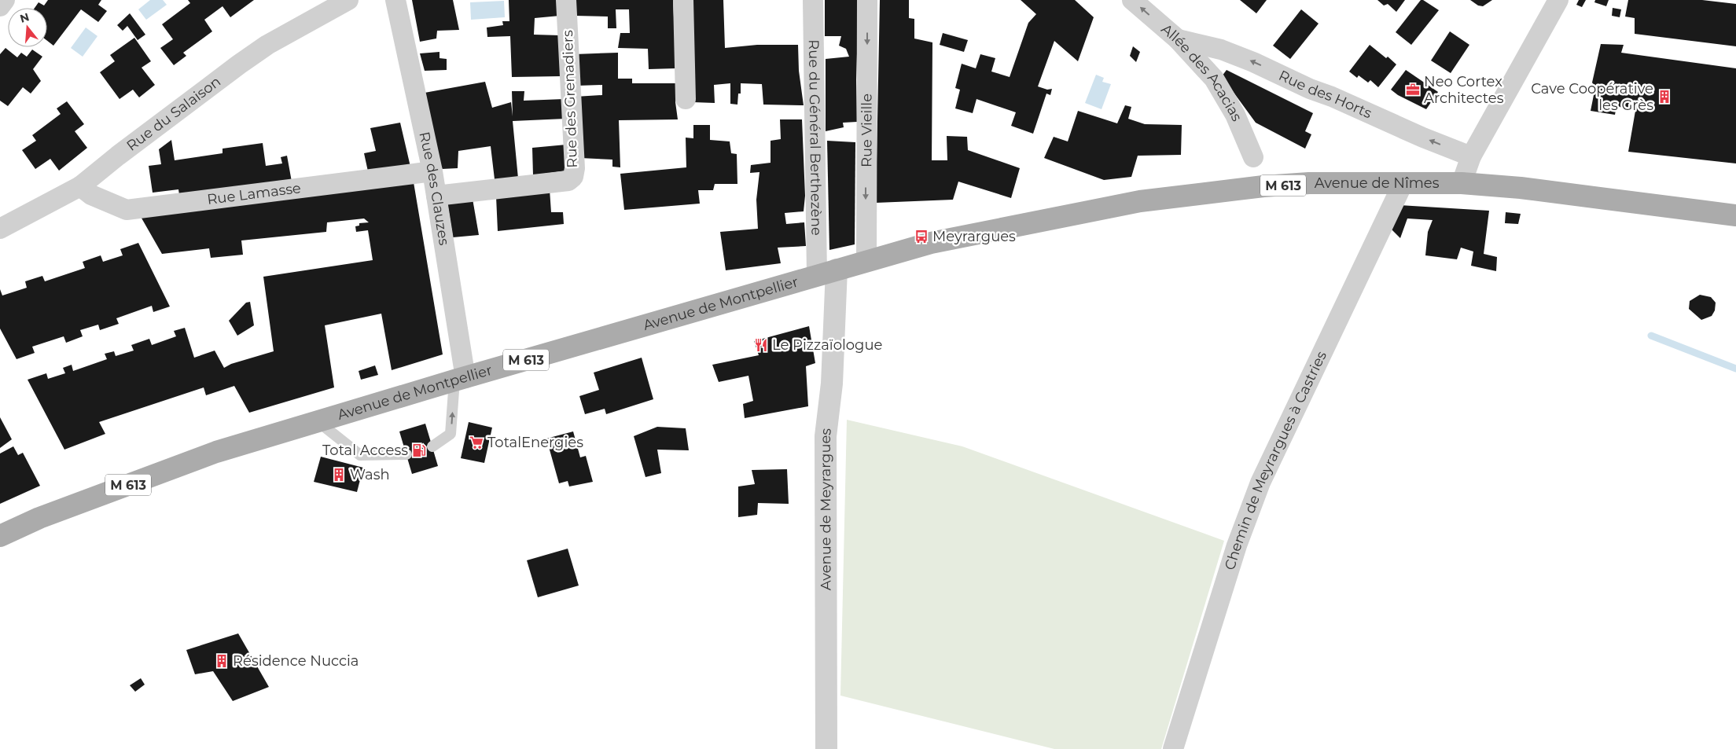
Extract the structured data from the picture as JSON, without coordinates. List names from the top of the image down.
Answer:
{
  "streets": {
    "main road": ["Avenue de Nîmes", "M 613", "Avenue de Montpellier"],
    "street": [
      "Allée des Acacias",
      "Rue des Horts",
      "Rue des Grenadiers",
      "Rue du Salaison",
      "Rue Vieille",
      "Rue du Général Berthezène",
      "Rue des Clauzes",
      "Rue Lamasse",
      "Chemin de Meyrargues à Castries",
      "Avenue de Meyrargues"
    ]
  },
  "crossings": [
    ["Allée des Acacias", "Rue des Horts"],
    ["Rue des Grenadiers", "Rue des Clauzes"],
    ["Rue du Salaison", "Rue Lamasse"],
    ["Rue Vieille", "Avenue de Nîmes"],
    ["Rue du Général Berthezène", "Avenue de Nîmes"],
    ["Rue du Général Berthezène", "Avenue de Montpellier"],
    ["Rue du Général Berthezène", "Avenue de Meyrargues"],
    ["Avenue de Nîmes", "Avenue de Montpellier"],
    ["Avenue de Nîmes", "Chemin de Meyrargues à Castries"],
    ["Avenue de Nîmes", "Avenue de Meyrargues"],
    ["Rue des Clauzes", "Rue Lamasse"],
    ["Rue des Clauzes", "Avenue de Montpellier"],
    ["Avenue de Montpellier", "Avenue de Meyrargues"]
  ],
  "one_way": ["Rue des Horts"],
  "places": {
    "office": ["Neo Cortex Architectes"],
    "building": ["Cave Coopérative les Grès", "Wash", "Résidence Nuccia"],
    "bus stop": ["Meyrargues"],
    "restaurant": ["Le Pizzaïologue"],
    "supermarket": ["TotalEnergies"],
    "fuel station": ["Total Access"]
  },
  "north": "top"
}
